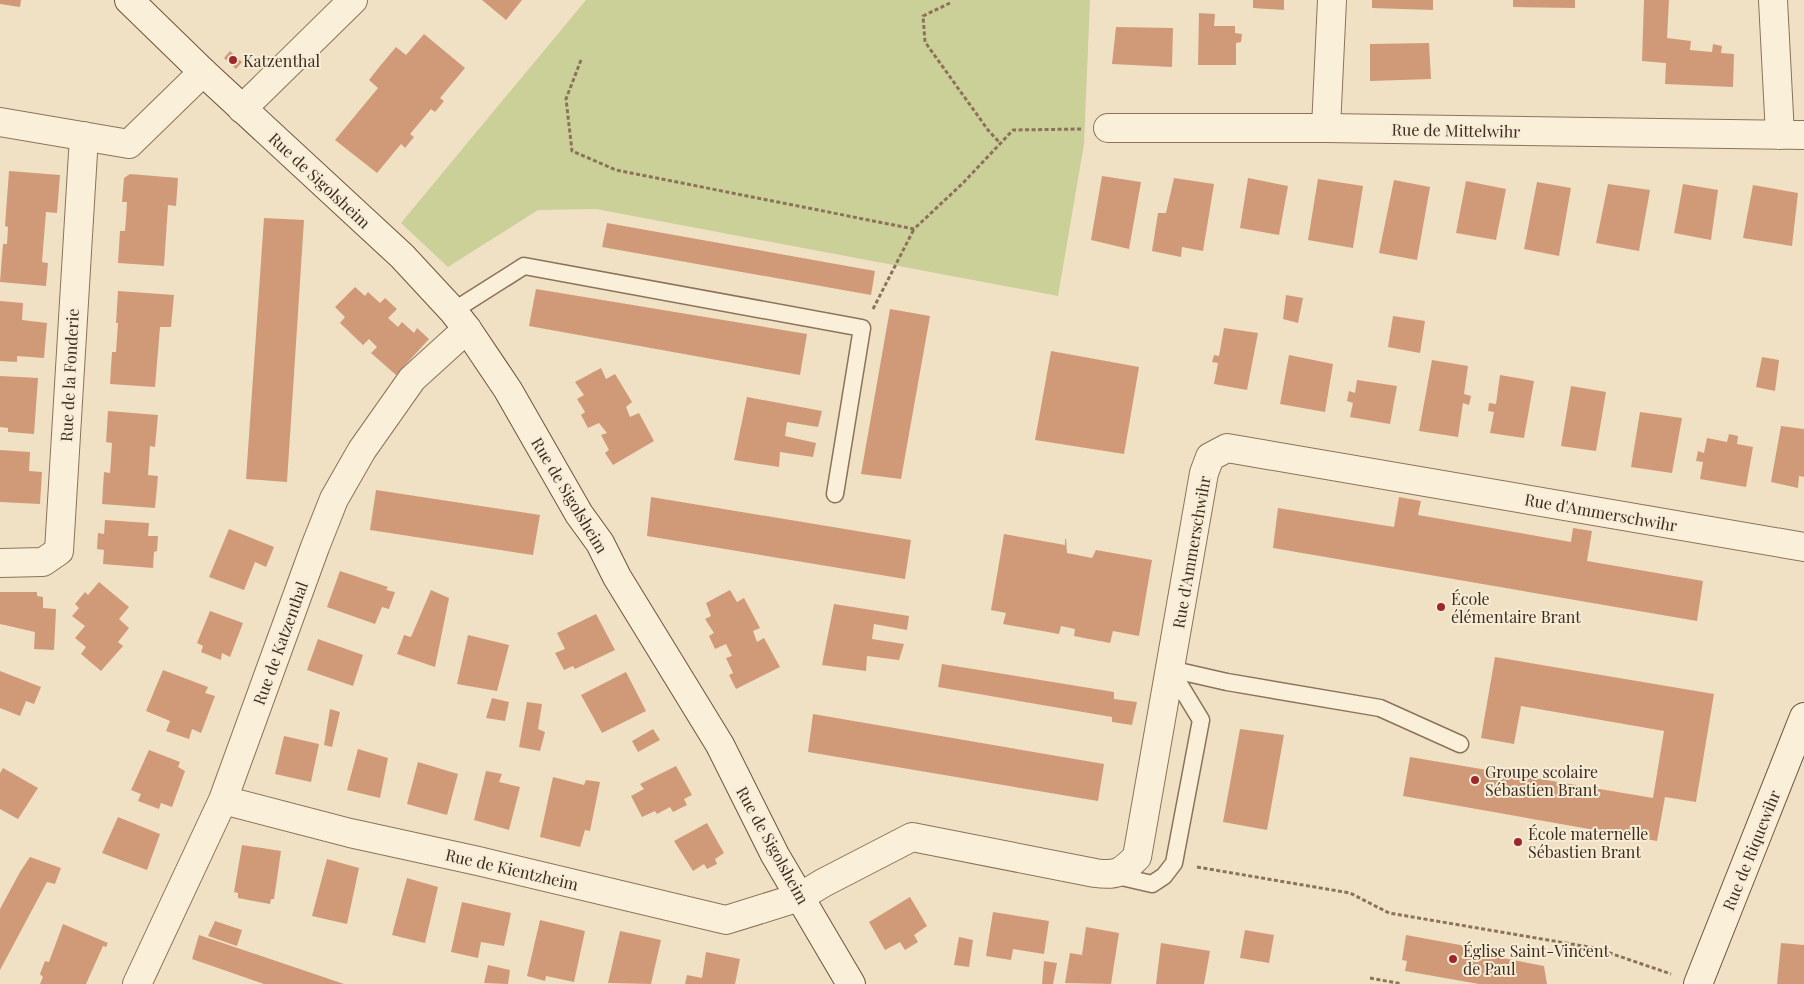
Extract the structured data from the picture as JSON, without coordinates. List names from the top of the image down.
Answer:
{
  "streets": {
    "street": [
      "Rue de Mittelwihr",
      "Rue de Sigolsheim",
      "Rue de la Fonderie",
      "Rue d'Ammerschwihr",
      "Rue de Katzenthal",
      "Rue de Riquewihr",
      "Rue de Kientzheim"
    ]
  },
  "crossings": [
    ["Rue de Sigolsheim", "Rue de Katzenthal"],
    ["Rue de Sigolsheim", "Rue de Kientzheim"],
    ["Rue de Katzenthal", "Rue de Kientzheim"]
  ],
  "places": [
    "Katzenthal",
    "École élémentaire Brant",
    "Groupe scolaire Sébastien Brant",
    "École maternelle Sébastien Brant",
    "Église Saint-Vincent de Paul"
  ]
}
